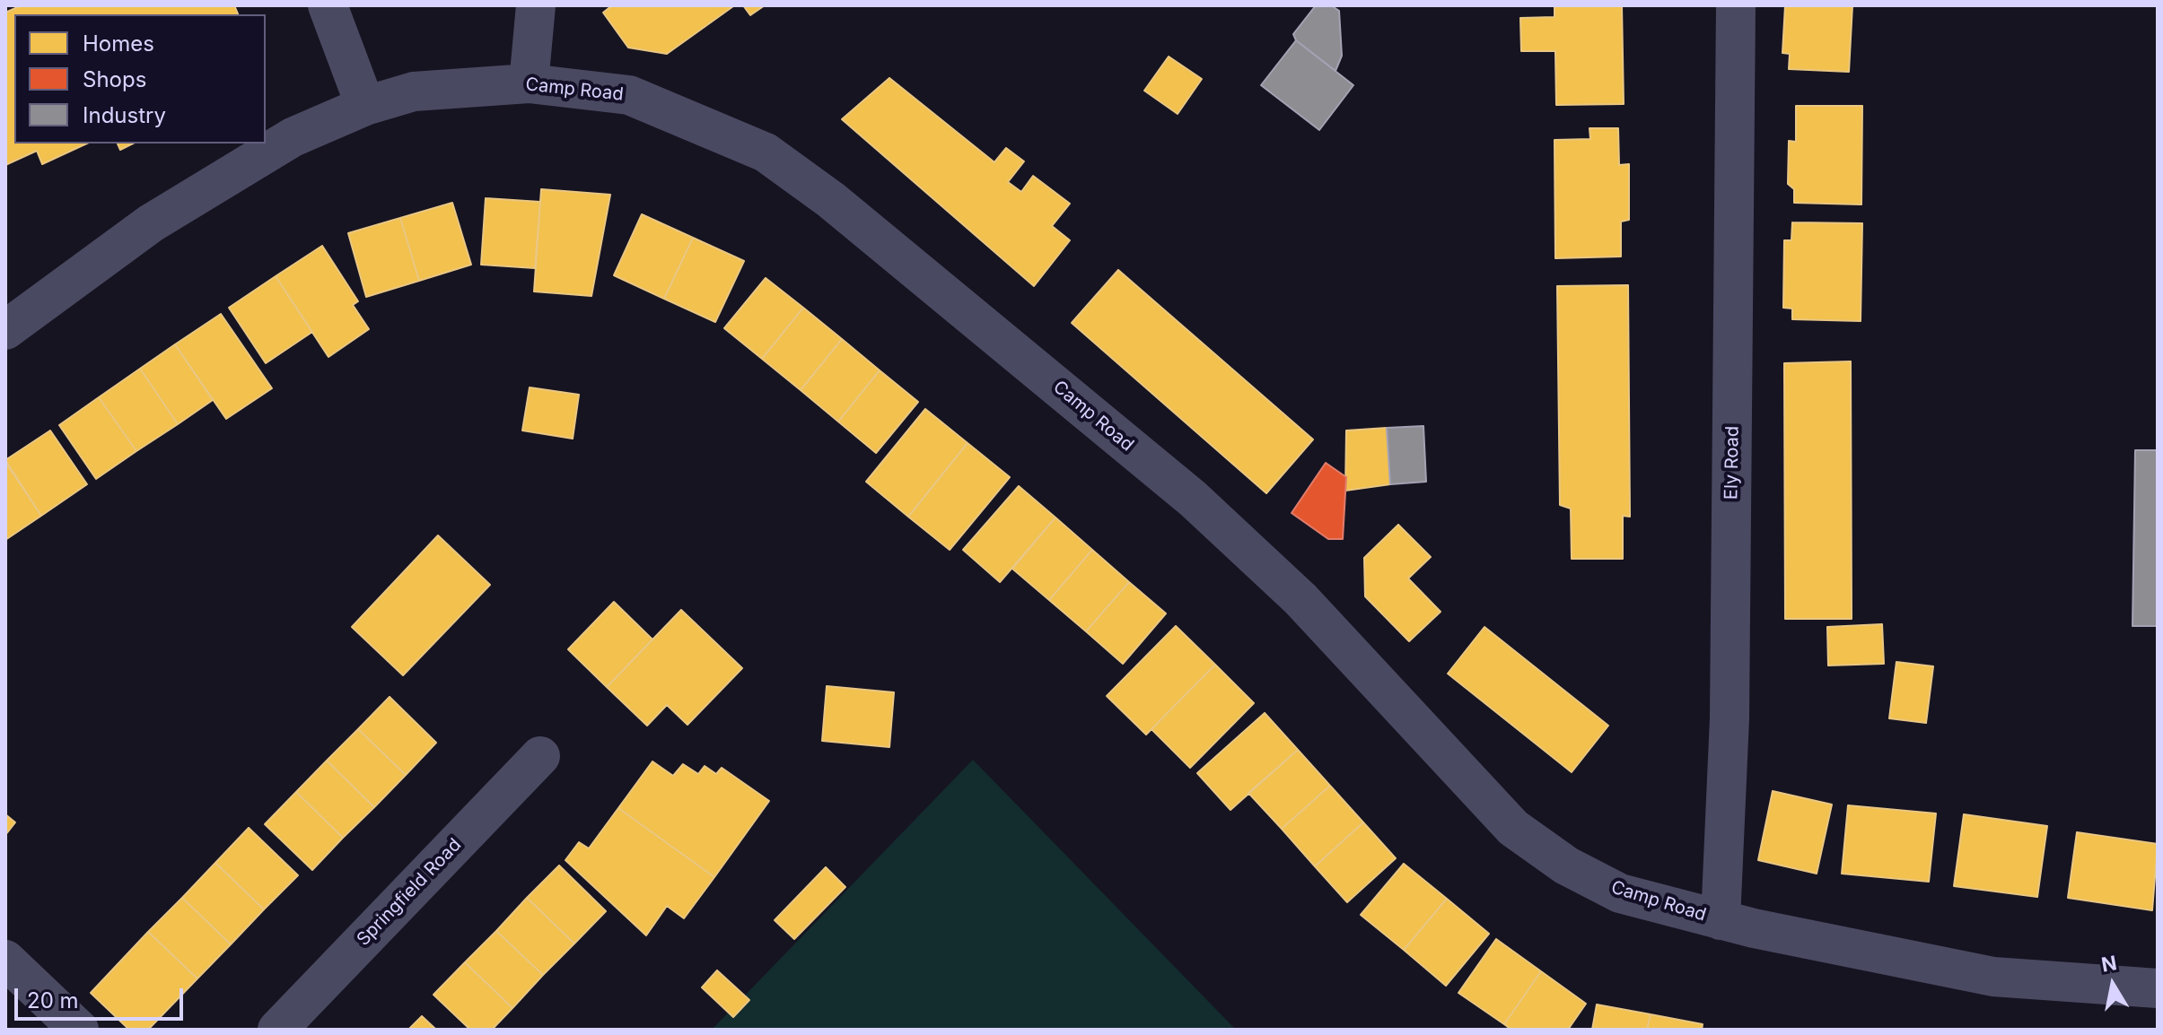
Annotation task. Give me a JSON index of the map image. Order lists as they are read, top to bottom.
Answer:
{
  "streets": {
    "street": ["Camp Road", "Ely Road", "Springfield Road"]
  },
  "crossings": [
    ["Camp Road", "Ely Road"]
  ],
  "legend": ["Homes", "Shops", "Industry"],
  "scale_bar": "20 m",
  "north": "top"
}
